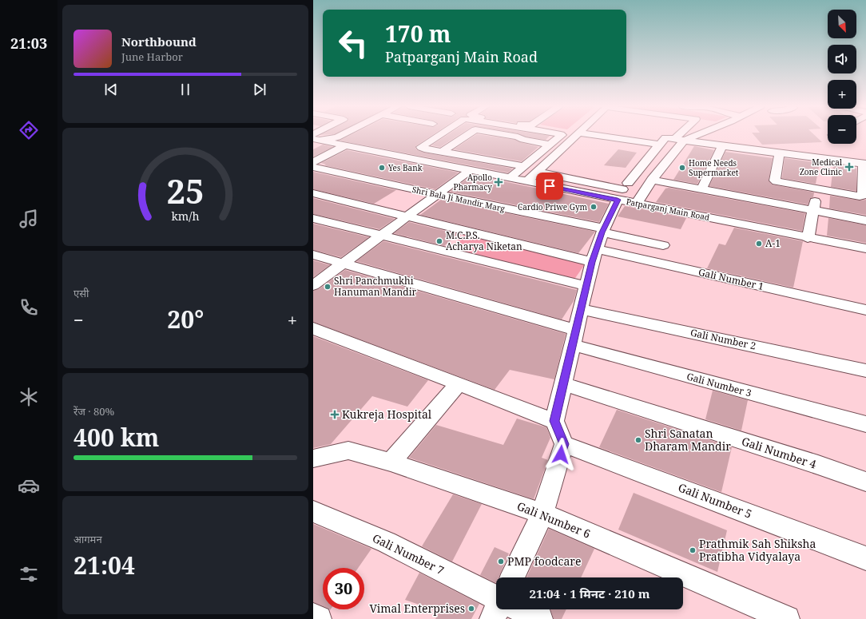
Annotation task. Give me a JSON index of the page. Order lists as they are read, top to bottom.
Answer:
{
  "streets": {
    "street": [
      "Shri Bala Ji Mandir Marg",
      "Patparganj Main Road",
      "Gali Number 1",
      "Gali Number 2",
      "Gali Number 3",
      "Gali Number 4",
      "Gali Number 5",
      "Gali Number 6",
      "Gali Number 7"
    ]
  },
  "places": {
    "health": ["Medical Zone Clinic", "Apollo Pharmacy", "Kukreja Hospital"],
    "other": [
      "Yes Bank",
      "Home Needs Supermarket",
      "Cardio Priwe Gym",
      "M.C.P.S. Acharya Niketan",
      "A-1",
      "Shri Panchmukhi Hanuman Mandir",
      "Shri Sanatan Dharam Mandir",
      "Prathmik Sah Shiksha Pratibha Vidyalaya",
      "PMP foodcare",
      "Vimal Enterprises"
    ]
  },
  "north": "bottom right",
  "page": {
    "tabs": "21:03",
    "map_buttons": ["+", "−"],
    "turn": ["170 m", "Patparganj Main Road"],
    "song": ["Northbound", "June Harbor"],
    "tile": [
      "एसी",
      ["रेंज · 80%", "400 km"],
      ["आगमन", "21:04"]
    ],
    "heat": ["−", "20°", "+"],
    "limit": "30",
    "trip": "21:04 · 1 मिनट · 210 m",
    "gauge": ["25", "km/h"]
  }
}
